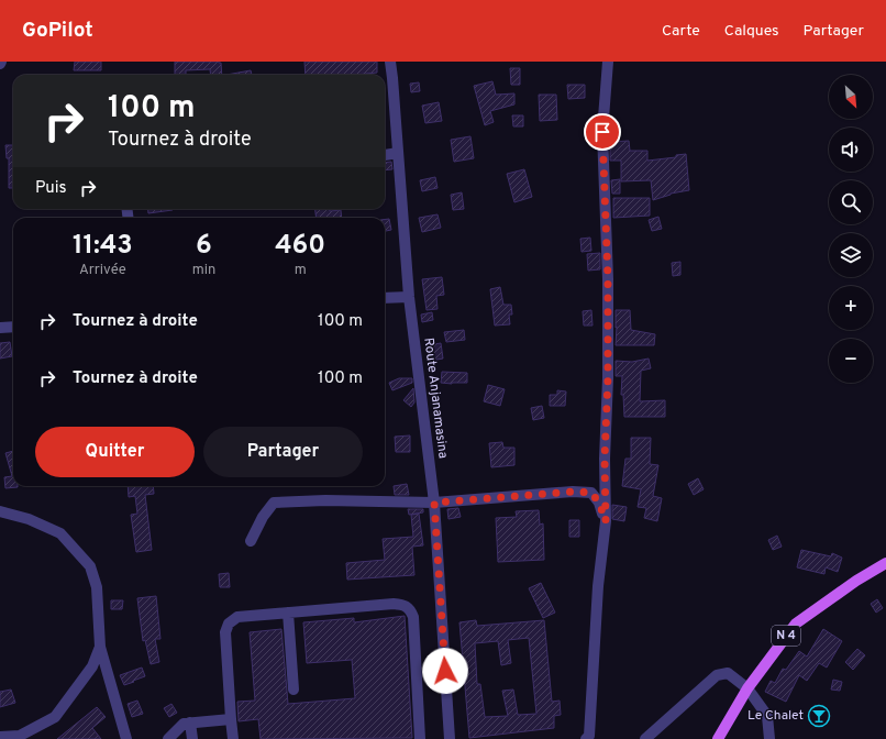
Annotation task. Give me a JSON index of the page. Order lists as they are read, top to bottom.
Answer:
{
  "streets": {
    "main road": ["N 4"],
    "street": ["Route Anjanamasina"]
  },
  "places": {
    "bar": ["Le Chalet"]
  },
  "north": "bottom right",
  "page": {
    "header": "GoPilot",
    "nav": ["Carte", "Calques", "Partager"],
    "map_buttons": ["+", "−"],
    "turn": ["100 m", "Tournez à droite"],
    "then": "Puis",
    "eta": [
      "11:43",
      "Arrivée",
      "6",
      "min",
      "460",
      "m"
    ],
    "list": [
      {
        "name": "Tournez à droite",
        "value": "100 m"
      },
      {
        "name": "Tournez à droite",
        "value": "100 m"
      }
    ],
    "buttons": ["Quitter", "Partager"]
  }
}
